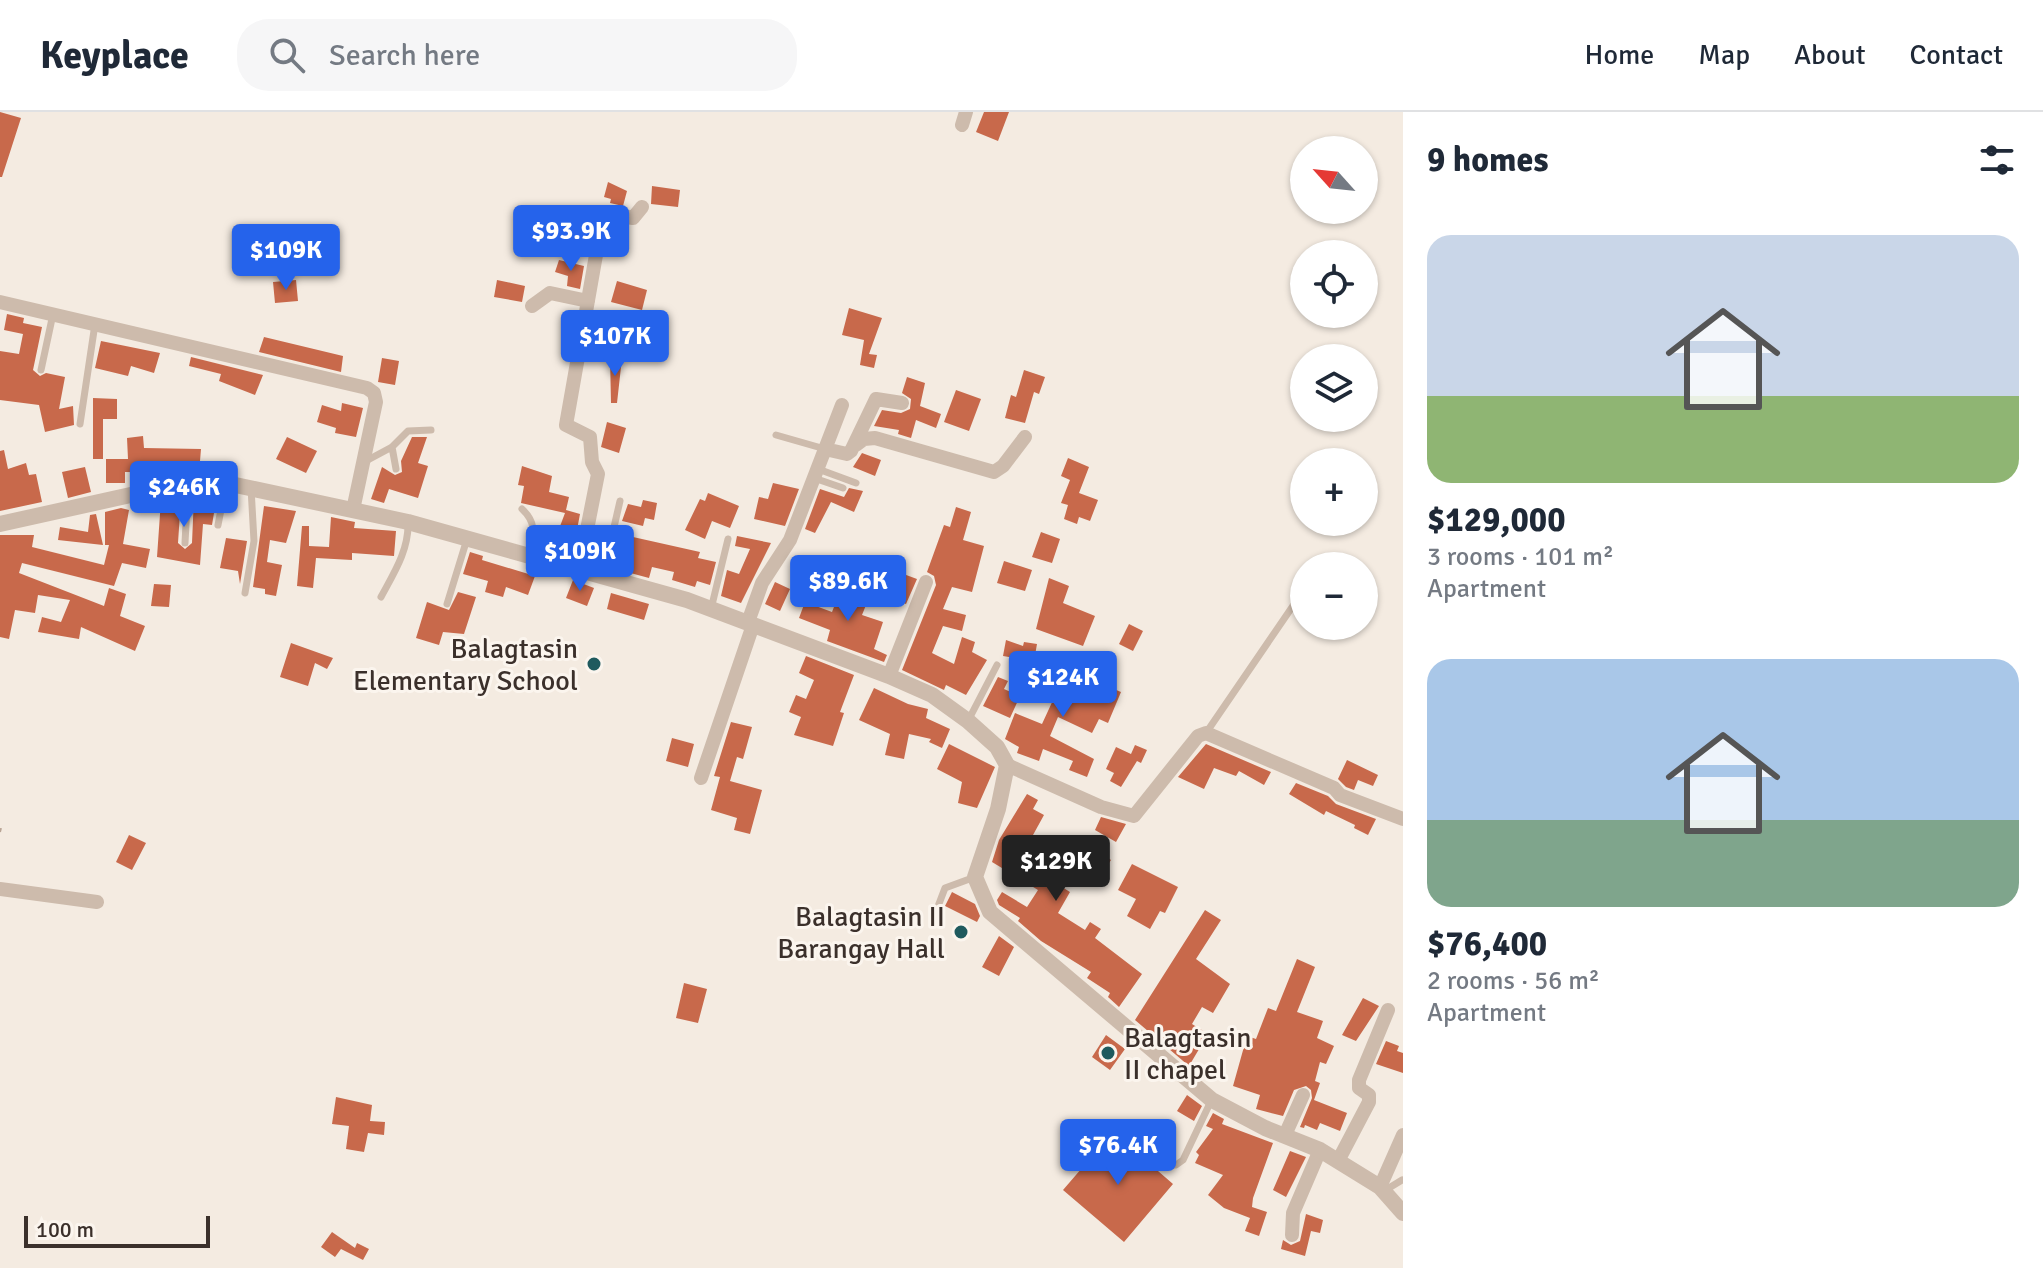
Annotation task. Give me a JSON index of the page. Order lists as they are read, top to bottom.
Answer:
{
  "places": ["Balagtasin Elementary School", "Balagtasin II Barangay Hall", "Balagtasin II chapel"],
  "scale_bar": "100 m",
  "north": "top left",
  "page": {
    "header": "Keyplace",
    "search": "Search here",
    "nav": [
      "Home",
      "Map",
      "About",
      "Contact"
    ],
    "heading": "9 homes",
    "map_buttons": ["+", "−"],
    "price": [
      "$93.9K",
      "$109K",
      "$107K",
      "$246K",
      "$109K",
      "$89.6K",
      "$124K",
      "$129K",
      "$76.4K"
    ],
    "list": [
      {
        "name": "$129,000",
        "note": "3 rooms · 101 m² · Apartment"
      },
      {
        "name": "$76,400",
        "note": "2 rooms · 56 m² · Apartment"
      }
    ],
    "scale": "100 m"
  }
}
